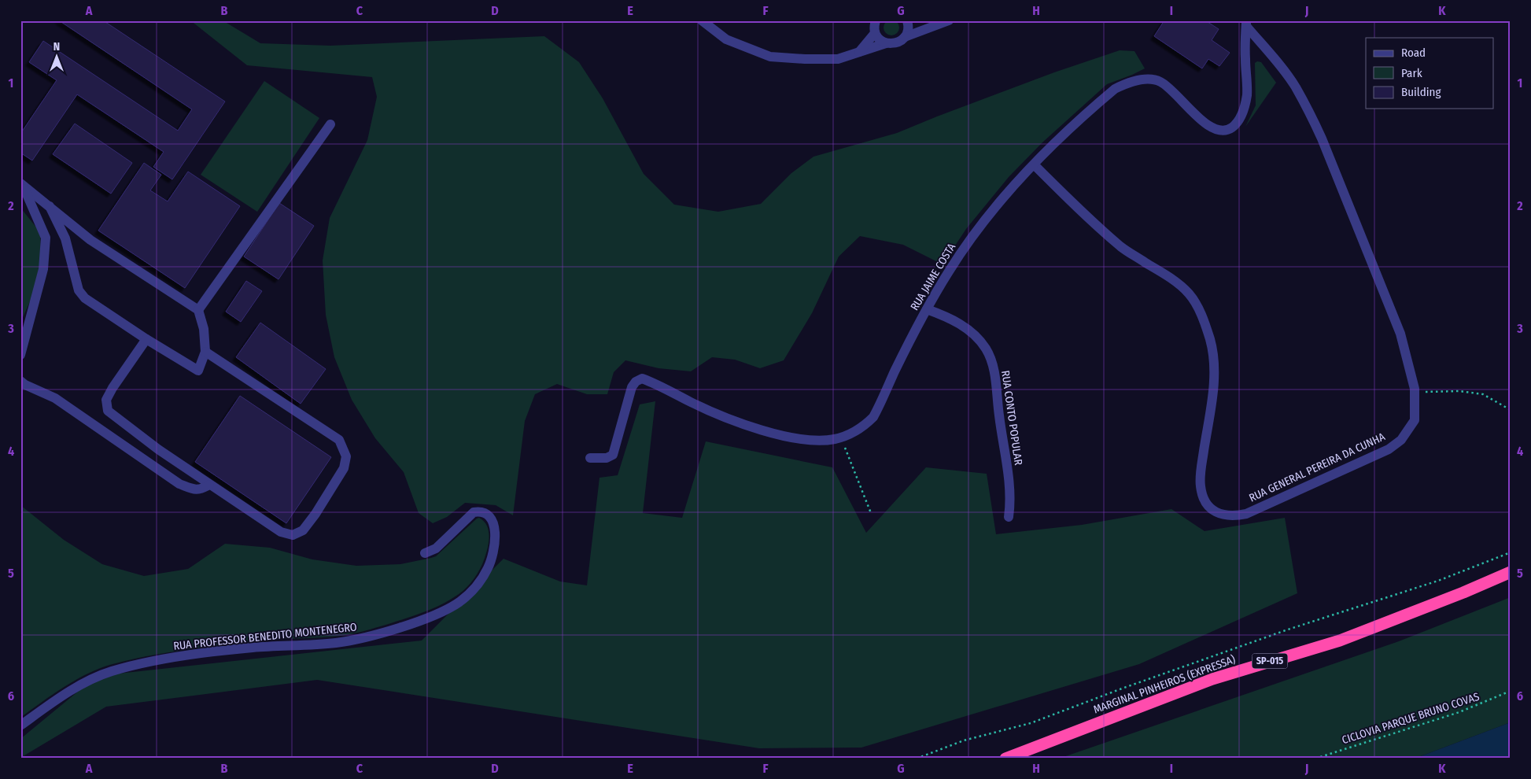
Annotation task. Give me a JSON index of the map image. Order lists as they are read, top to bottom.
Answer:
{
  "streets": {
    "highway": ["SP-015", "MARGINAL PINHEIROS (EXPRESSA)"],
    "street": [
      "RUA JAIME COSTA",
      "RUA CONTO POPULAR",
      "RUA GENERAL PEREIRA DA CUNHA",
      "RUA PROFESSOR BENEDITO MONTENEGRO"
    ],
    "path": ["CICLOVIA PARQUE BRUNO COVAS"]
  },
  "crossings": [
    ["RUA JAIME COSTA", "RUA CONTO POPULAR"],
    ["RUA JAIME COSTA", "RUA GENERAL PEREIRA DA CUNHA"]
  ],
  "legend": ["Road", "Park", "Building"],
  "north": "top",
  "grid": {
    "columns": [
      "A",
      "B",
      "C",
      "D",
      "E",
      "F",
      "G",
      "H",
      "I",
      "J",
      "K"
    ],
    "rows": [
      "1",
      "2",
      "3",
      "4",
      "5",
      "6"
    ]
  }
}
